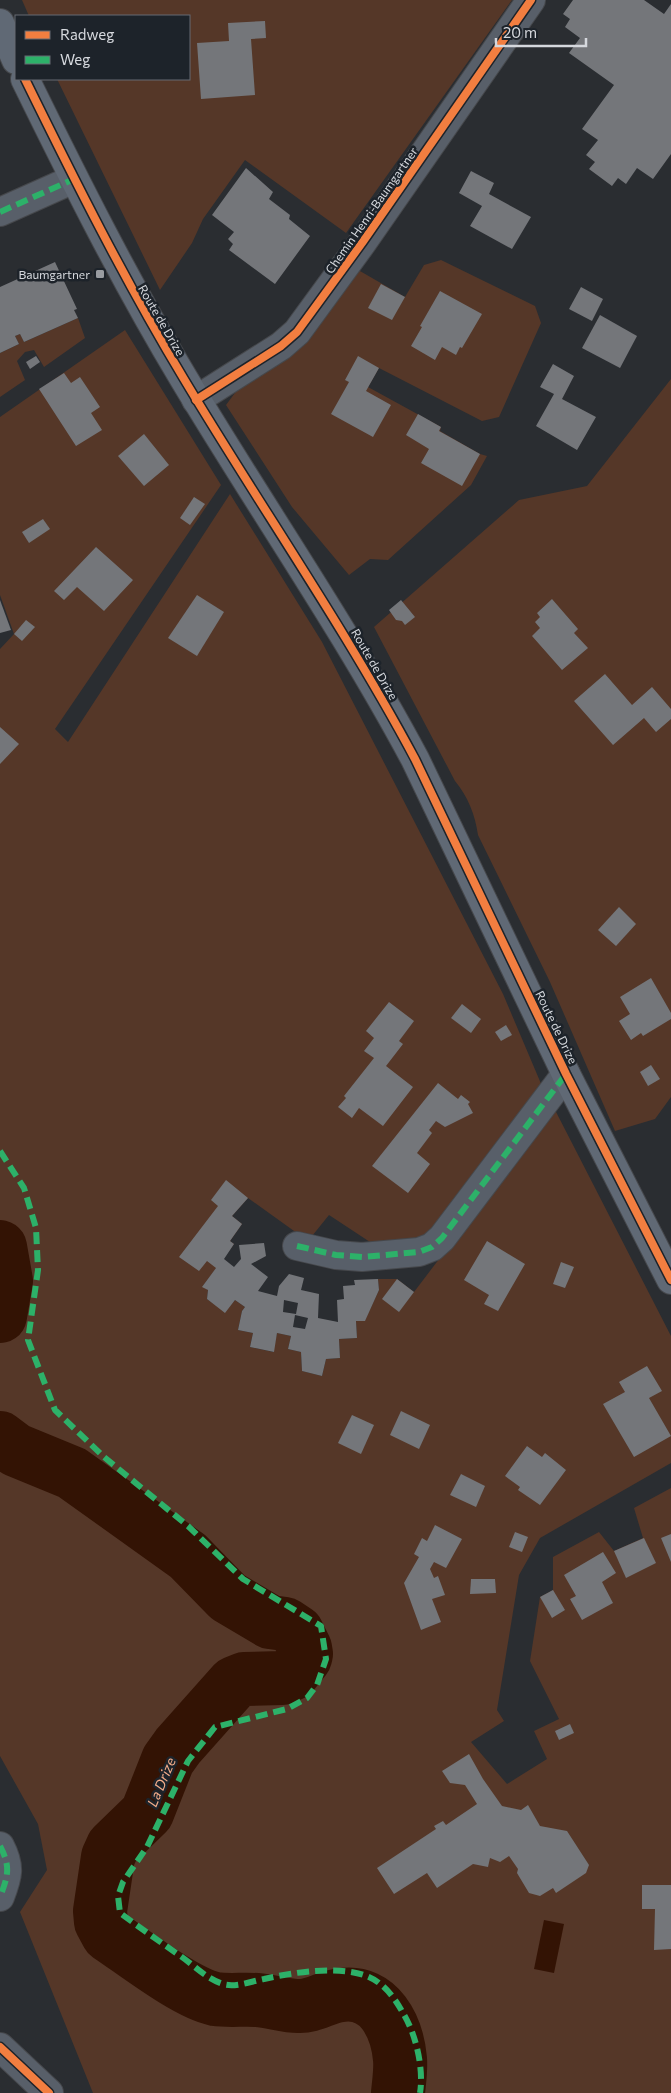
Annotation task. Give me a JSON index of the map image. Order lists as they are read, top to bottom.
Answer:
{
  "streets": {
    "main road": ["Route de Drize"],
    "street": ["Chemin Henri-Baumgartner"]
  },
  "crossings": [
    ["Chemin Henri-Baumgartner", "Route de Drize"]
  ],
  "water": ["La Drize"],
  "places": {
    "transit": ["Baumgartner"]
  },
  "legend": ["Radweg", "Weg"],
  "scale_bar": "20 m"
}
